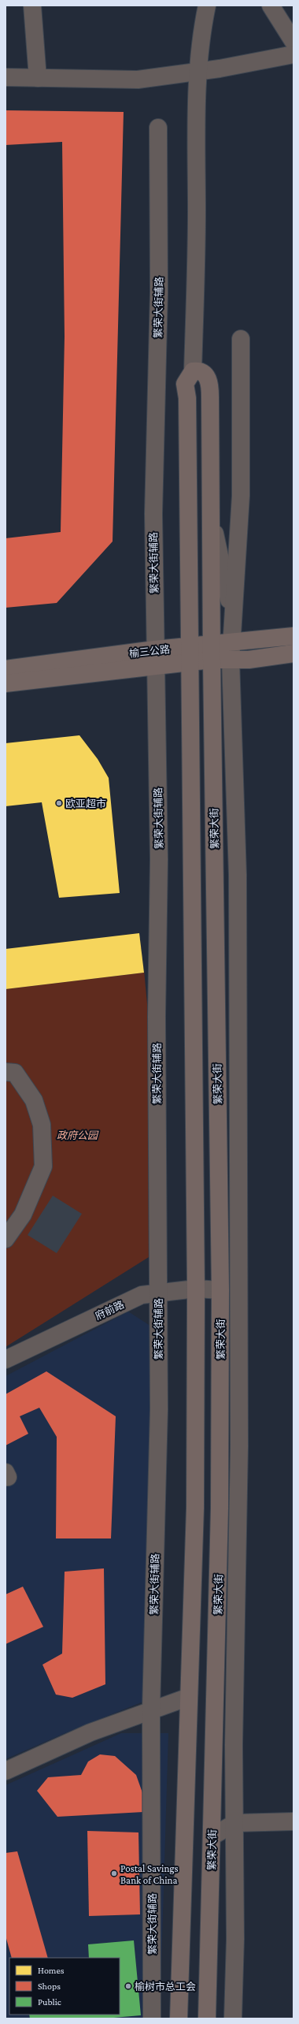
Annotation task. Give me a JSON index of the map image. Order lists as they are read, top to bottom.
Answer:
{
  "streets": {
    "main road": ["榆三公路", "繁荣大街"],
    "street": ["繁荣大街辅路", "府前路"]
  },
  "crossings": [
    ["繁荣大街辅路", "榆三公路"],
    ["繁荣大街辅路", "府前路"],
    ["榆三公路", "繁荣大街"],
    ["繁荣大街", "府前路"]
  ],
  "parks": ["政府公园"],
  "places": ["欧亚超市", "Postal Savings Bank of China", "榆树市总工会"],
  "legend": ["Homes", "Shops", "Public"]
}
